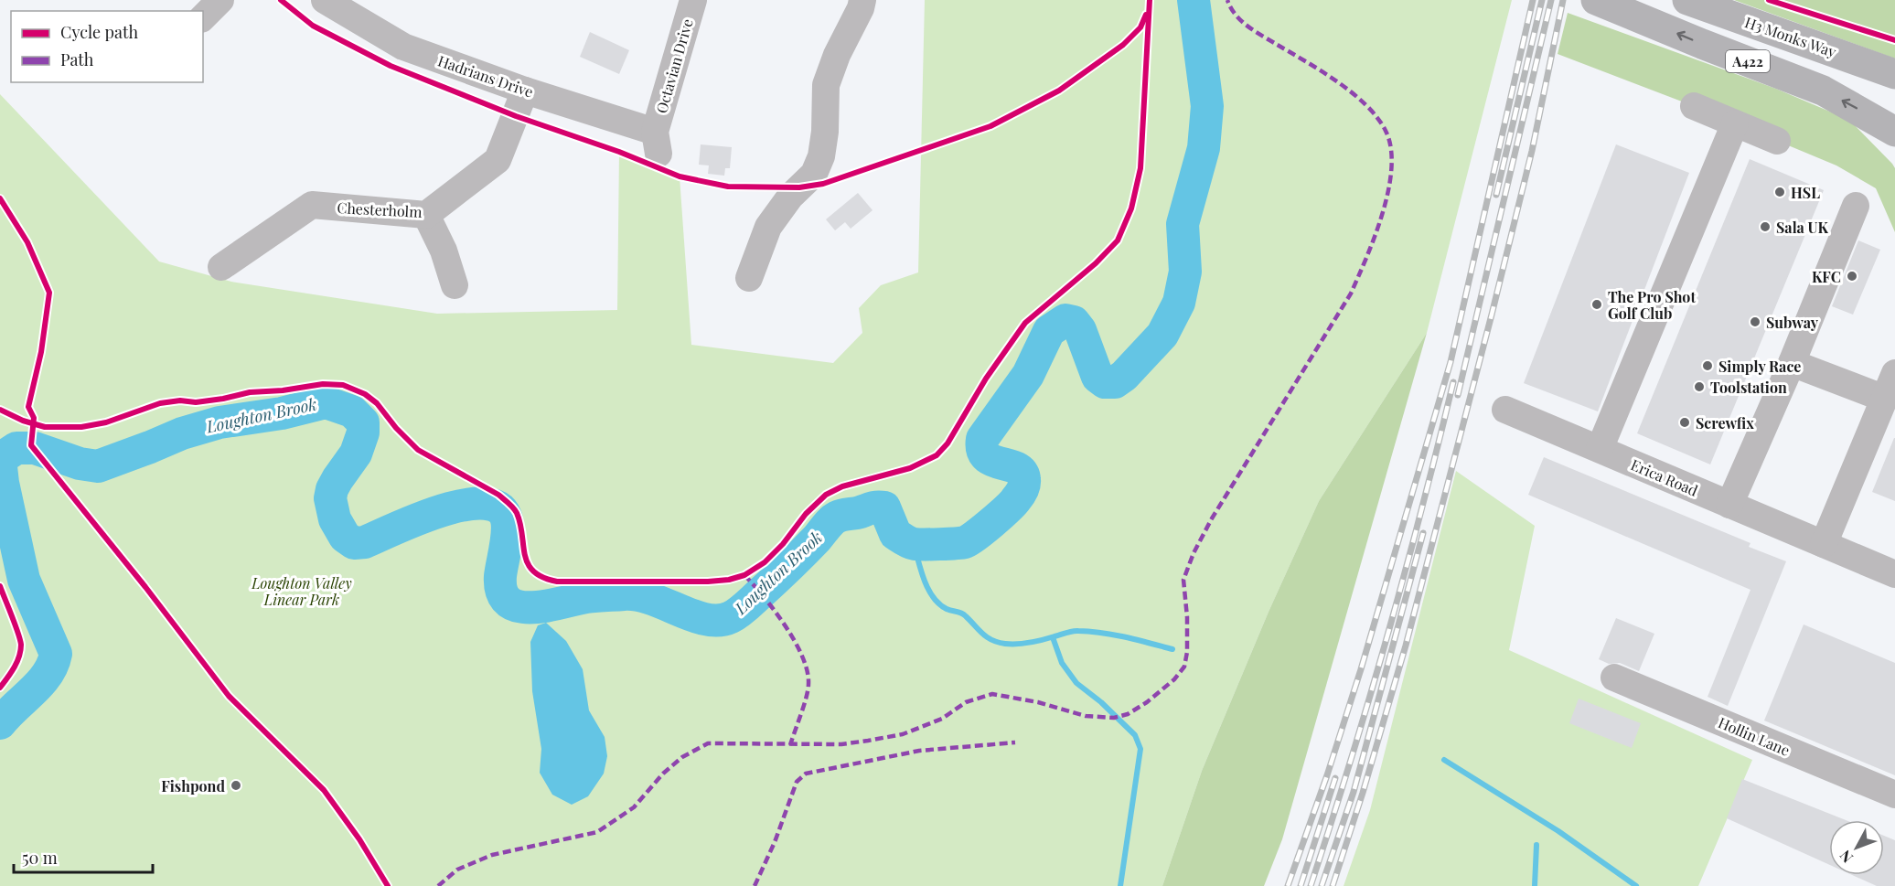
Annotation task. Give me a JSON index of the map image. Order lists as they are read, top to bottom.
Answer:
{
  "streets": {
    "main road": ["H3 Monks Way", "A422"],
    "street": [
      "Octavian Drive",
      "Hadrians Drive",
      "Chesterholm",
      "Erica Road",
      "Hollin Lane"
    ]
  },
  "crossings": [
    ["Octavian Drive", "Hadrians Drive"],
    ["Hadrians Drive", "Chesterholm"]
  ],
  "water": ["Loughton Brook"],
  "parks": ["Loughton Valley Linear Park"],
  "places": [
    "HSL",
    "Sala UK",
    "KFC",
    "The Pro Shot Golf Club",
    "Subway",
    "Simply Race",
    "Toolstation",
    "Screwfix",
    "Fishpond"
  ],
  "legend": ["Cycle path", "Path"],
  "scale_bar": "50 m",
  "north": "bottom left"
}
